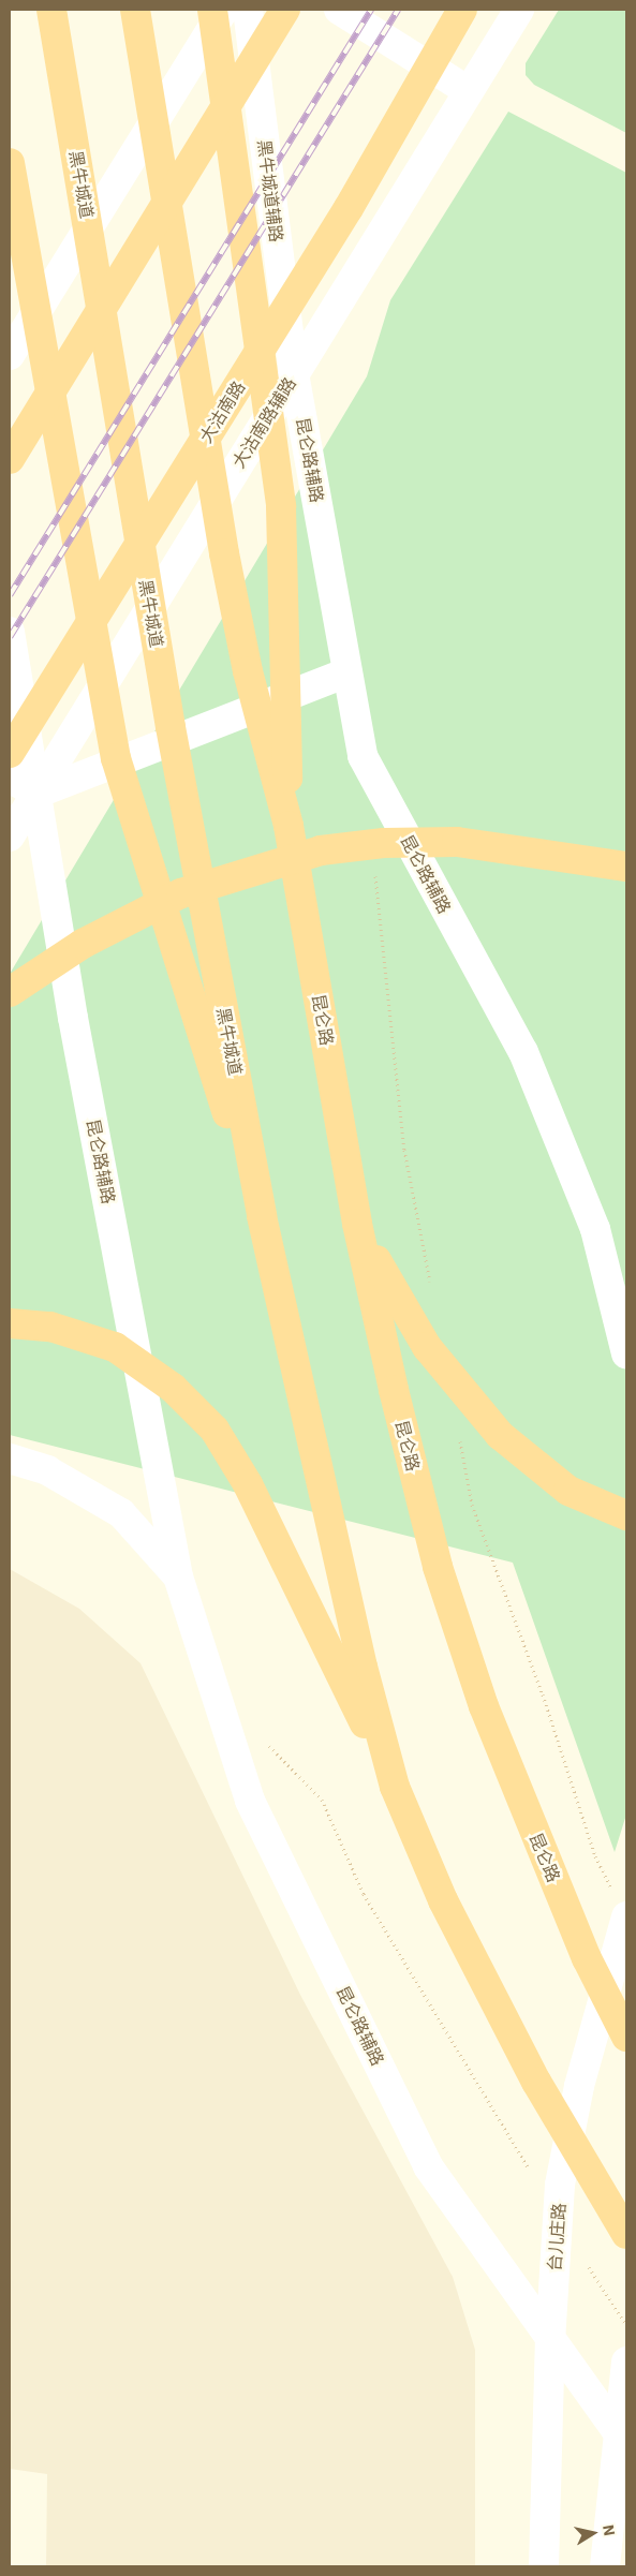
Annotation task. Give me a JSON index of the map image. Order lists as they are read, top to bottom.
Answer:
{
  "streets": {
    "highway": ["黑牛城道", "大沽南路", "昆仑路"],
    "street": [
      "黑牛城道辅路",
      "大沽南路辅路",
      "昆仑路辅路",
      "台儿庄路"
    ]
  },
  "crossings": [
    ["黑牛城道辅路", "大沽南路辅路"],
    ["黑牛城道辅路", "昆仑路辅路"],
    ["大沽南路", "昆仑路辅路"],
    ["大沽南路辅路", "昆仑路辅路"],
    ["昆仑路辅路", "台儿庄路"]
  ],
  "north": "right"
}
